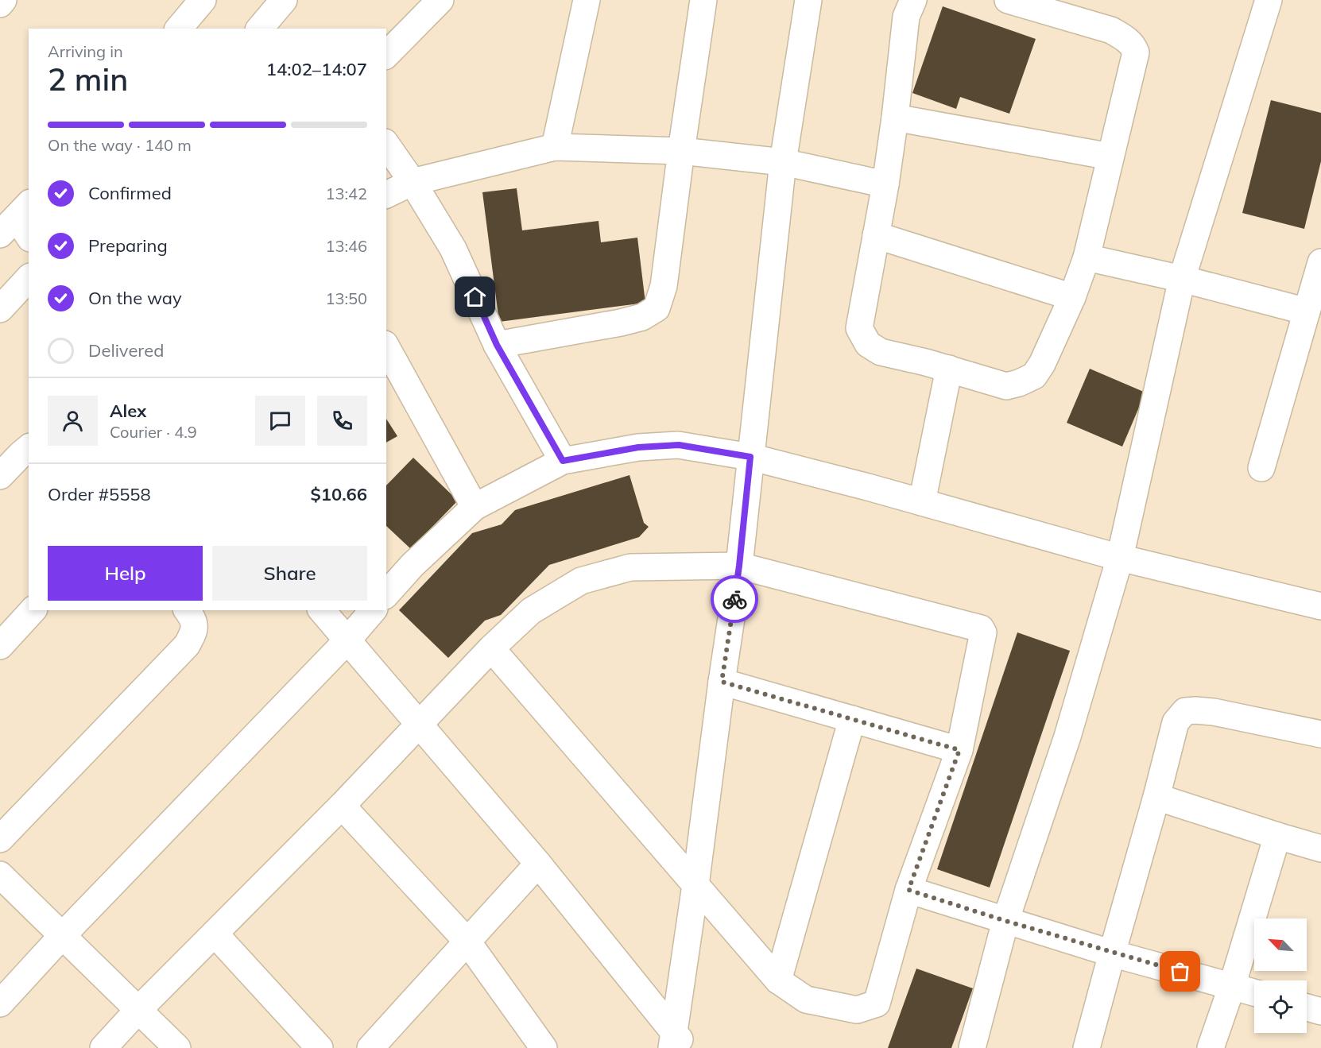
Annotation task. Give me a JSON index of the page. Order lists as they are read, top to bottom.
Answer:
{
  "north": "top left",
  "page": {
    "heading": ["2 min", "Arriving in", "14:02–14:07"],
    "panel": [
      "Alex",
      "Courier · 4.9",
      "Order #5558",
      "$10.66"
    ],
    "bar": "On the way · 140 m",
    "list": [
      ["Confirmed", "13:42"],
      ["Preparing", "13:46"],
      ["On the way", "13:50"],
      "Delivered"
    ],
    "buttons": ["Help", "Share"]
  }
}
